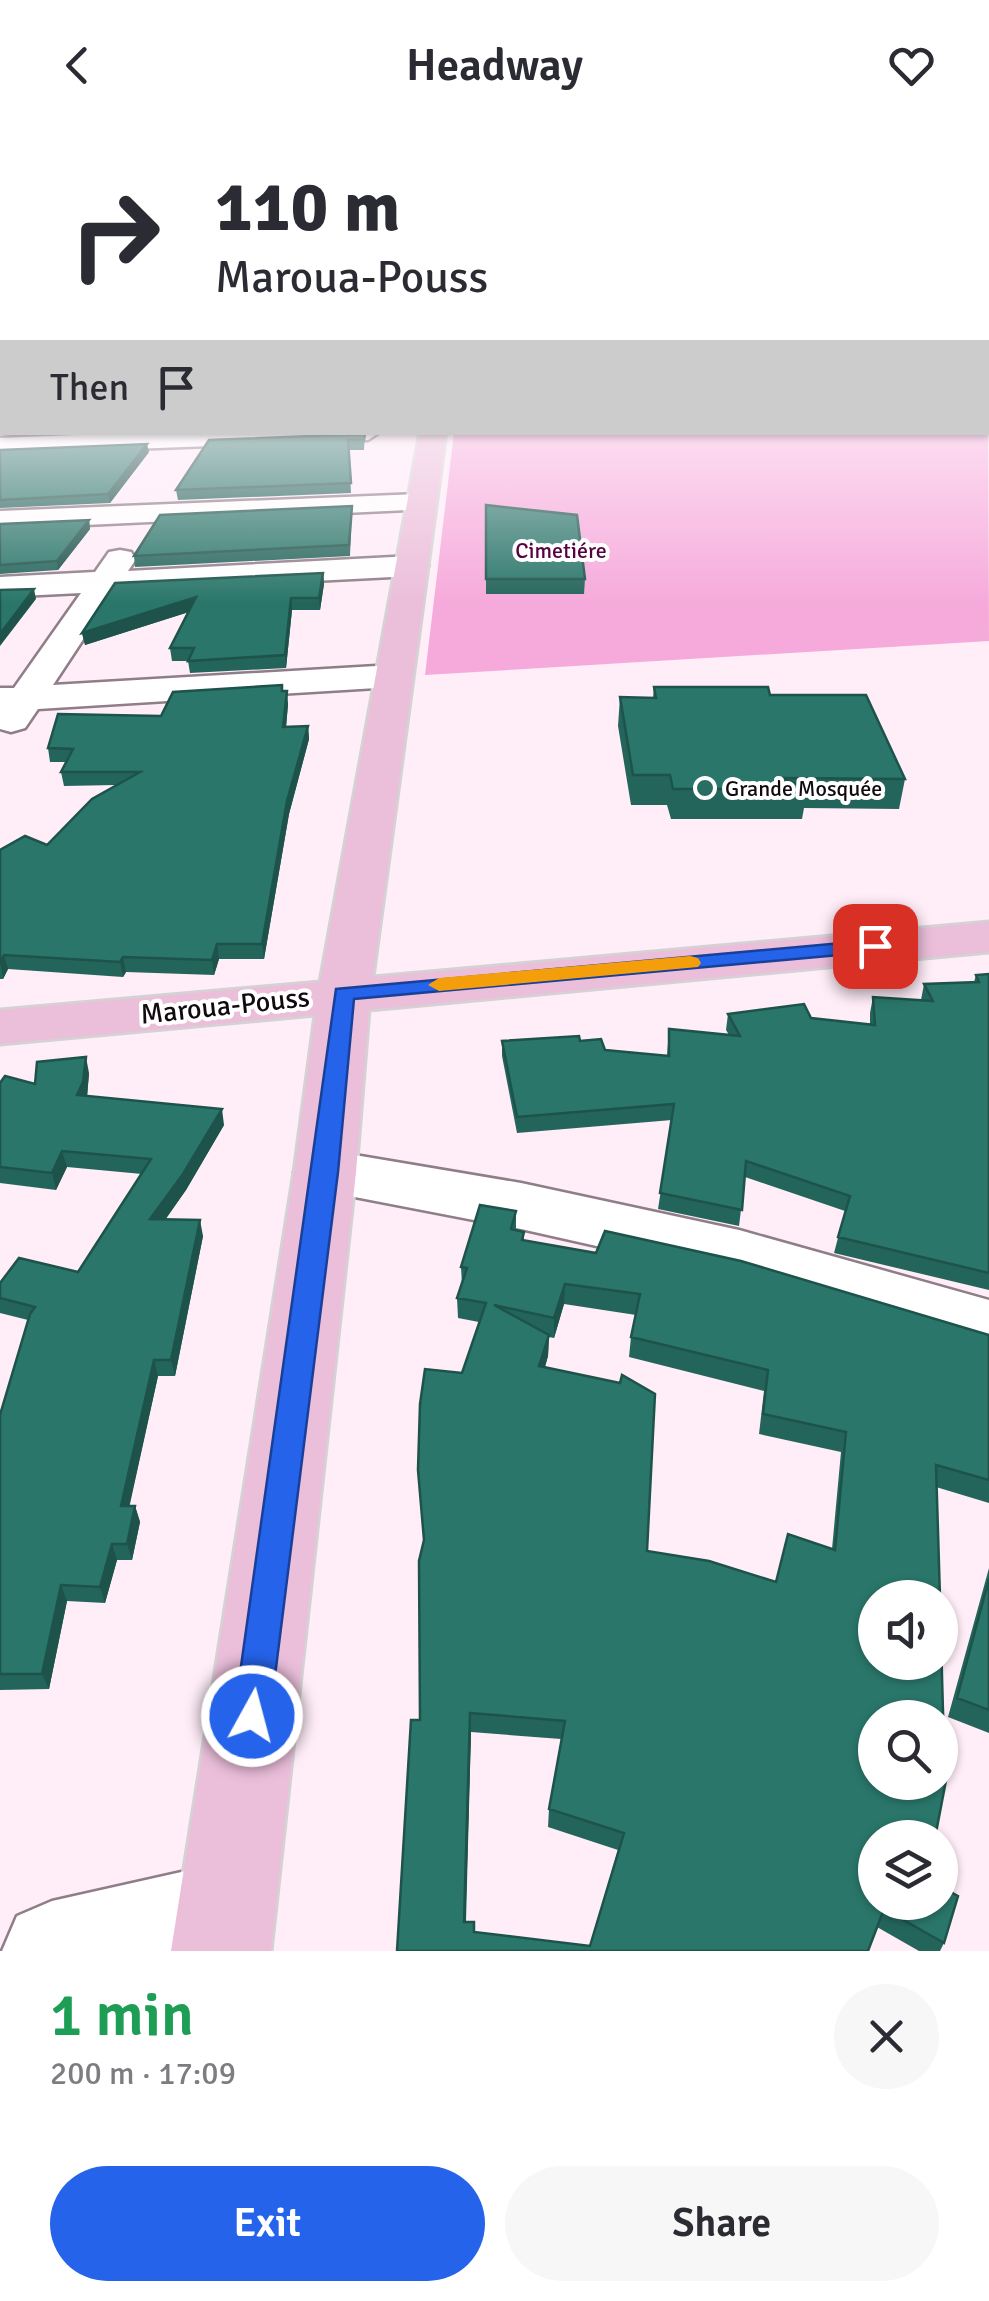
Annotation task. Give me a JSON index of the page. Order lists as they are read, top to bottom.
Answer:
{
  "streets": {
    "main road": ["Maroua-Pouss"]
  },
  "parks": ["Cimetiére"],
  "places": ["Grande Mosquée"],
  "page": {
    "header": "Headway",
    "turn": ["110 m", "Maroua-Pouss"],
    "then": "Then",
    "heading": ["1 min", "200 m · 17:09"],
    "buttons": ["Exit", "Share"]
  }
}
